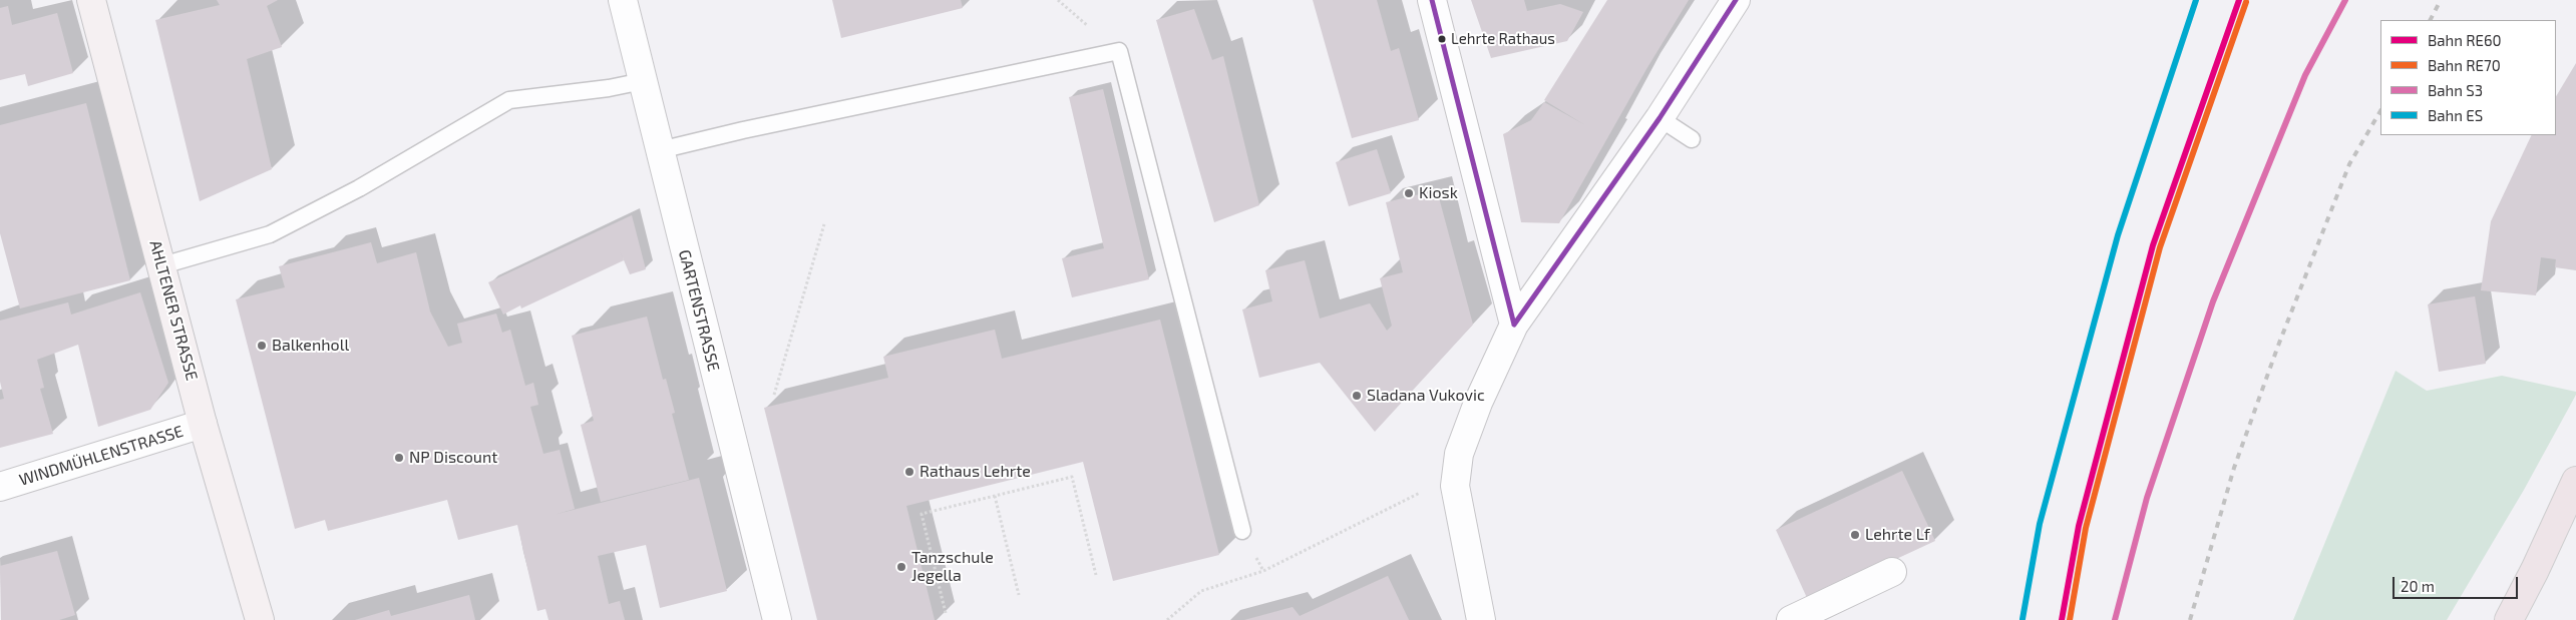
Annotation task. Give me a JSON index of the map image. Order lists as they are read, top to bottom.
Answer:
{
  "streets": {
    "main road": ["AHLTENER STRASSE"],
    "street": ["GARTENSTRASSE", "WINDMÜHLENSTRASSE"]
  },
  "crossings": [
    ["AHLTENER STRASSE", "WINDMÜHLENSTRASSE"]
  ],
  "places": [
    "Lehrte Rathaus",
    "Kiosk",
    "Balkenholl",
    "Sladana Vukovic",
    "NP Discount",
    "Rathaus Lehrte",
    "Lehrte Lf",
    "Tanzschule Jegella"
  ],
  "lines": [
    "rail line RE60",
    "rail line S3",
    "rail line ES",
    "rail line RE70"
  ],
  "legend": [
    "Bahn RE60",
    "Bahn RE70",
    "Bahn S3",
    "Bahn ES"
  ],
  "scale_bar": "20 m"
}
